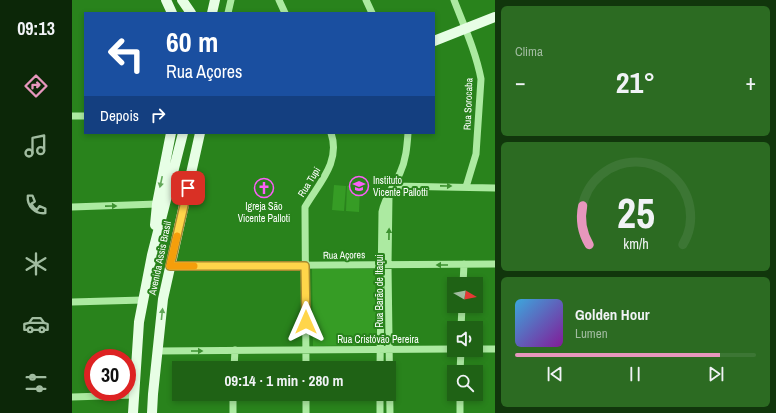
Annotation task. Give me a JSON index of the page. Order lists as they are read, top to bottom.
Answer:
{
  "streets": {
    "main road": ["Avenida Assis Brasil"],
    "street": [
      "Rua Sorocaba",
      "Rua Tupi",
      "Rua Açores",
      "Rua Barão de Itaqui",
      "Rua Cristóvão Pereira"
    ]
  },
  "crossings": [
    ["Rua Tupi", "Rua Açores"],
    ["Rua Tupi", "Rua Cristóvão Pereira"],
    ["Rua Açores", "Avenida Assis Brasil"],
    ["Rua Açores", "Rua Barão de Itaqui"],
    ["Avenida Assis Brasil", "Rua Cristóvão Pereira"],
    ["Rua Barão de Itaqui", "Rua Cristóvão Pereira"]
  ],
  "places": {
    "school or university": ["Instituto Vicente Pallotti"],
    "church": ["Igreja São Vicente Palloti"]
  },
  "north": "right",
  "page": {
    "tabs": "09:13",
    "tile": "Clima",
    "turn": ["60 m", "Rua Açores"],
    "heat": ["−", "21°", "+"],
    "then": "Depois",
    "song": ["Golden Hour", "Lumen"],
    "limit": "30",
    "trip": "09:14 · 1 min · 280 m",
    "gauge": ["25", "km/h"]
  }
}
